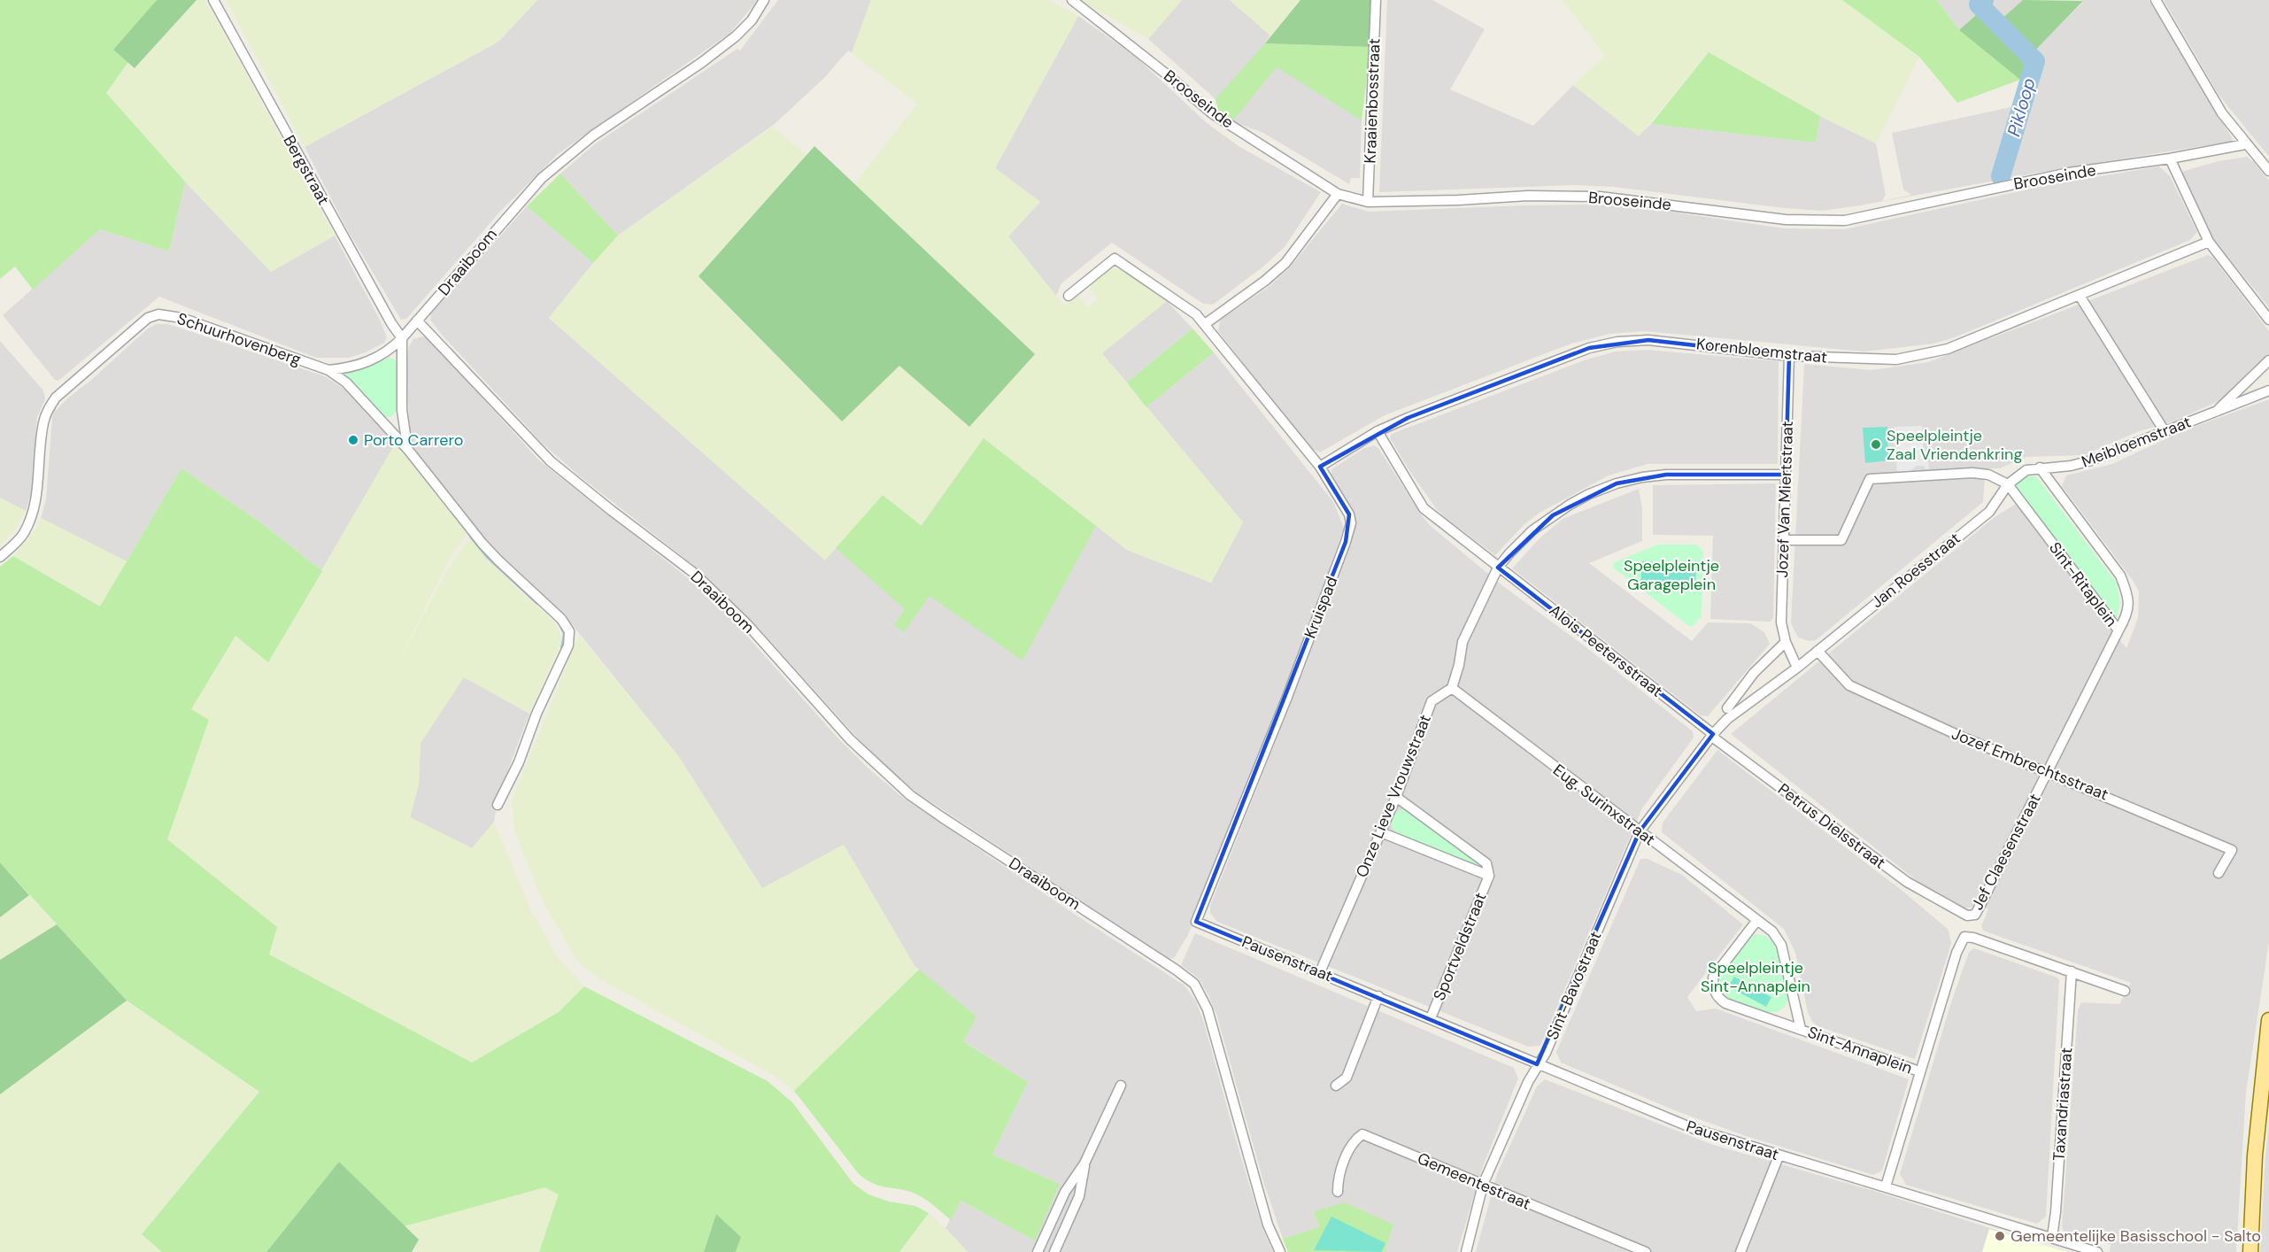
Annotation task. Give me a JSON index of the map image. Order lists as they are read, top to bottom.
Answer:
{
  "streets": {
    "street": [
      "Brooseinde",
      "Kraaienbosstraat",
      "Bergstraat",
      "Draaiboom",
      "Schuurhovenberg",
      "Korenbloemstraat",
      "Meibloemstraat",
      "Jozef Van Miertstraat",
      "Jan Roesstraat",
      "Sint-Ritaplein",
      "Kruispad",
      "Alois Peetersstraat",
      "Jozef Embrechtsstraat",
      "Onze Lieve Vrouwstraat",
      "Eug. Surinxstraat",
      "Petrus Dielsstraat",
      "Jef Claesenstraat",
      "Sportveldstraat",
      "Pausenstraat",
      "Sint-Bavostraat",
      "Sint-Annaplein",
      "Taxandriastraat",
      "Gemeentestraat"
    ]
  },
  "crossings": [
    ["Brooseinde", "Kraaienbosstraat"],
    ["Bergstraat", "Schuurhovenberg"],
    ["Draaiboom", "Schuurhovenberg"],
    ["Korenbloemstraat", "Jozef Van Miertstraat"],
    ["Korenbloemstraat", "Kruispad"],
    ["Korenbloemstraat", "Alois Peetersstraat"],
    ["Meibloemstraat", "Jan Roesstraat"],
    ["Meibloemstraat", "Sint-Ritaplein"],
    ["Jozef Van Miertstraat", "Jan Roesstraat"],
    ["Jozef Van Miertstraat", "Sint-Bavostraat"],
    ["Jan Roesstraat", "Sint-Ritaplein"],
    ["Jan Roesstraat", "Jozef Embrechtsstraat"],
    ["Jan Roesstraat", "Sint-Bavostraat"],
    ["Sint-Ritaplein", "Jef Claesenstraat"],
    ["Kruispad", "Pausenstraat"],
    ["Alois Peetersstraat", "Petrus Dielsstraat"],
    ["Alois Peetersstraat", "Sint-Bavostraat"],
    ["Jozef Embrechtsstraat", "Jef Claesenstraat"],
    ["Onze Lieve Vrouwstraat", "Eug. Surinxstraat"],
    ["Onze Lieve Vrouwstraat", "Sportveldstraat"],
    ["Onze Lieve Vrouwstraat", "Pausenstraat"],
    ["Eug. Surinxstraat", "Sint-Bavostraat"],
    ["Eug. Surinxstraat", "Sint-Annaplein"],
    ["Petrus Dielsstraat", "Jef Claesenstraat"],
    ["Petrus Dielsstraat", "Sint-Bavostraat"],
    ["Sportveldstraat", "Pausenstraat"],
    ["Pausenstraat", "Sint-Bavostraat"],
    ["Pausenstraat", "Taxandriastraat"],
    ["Sint-Bavostraat", "Gemeentestraat"]
  ],
  "water": ["Pikloop"],
  "parks": ["Speelpleintje Garageplein", "Speelpleintje Sint-Annaplein"],
  "places": ["Porto Carrero", "Speelpleintje Zaal Vriendenkring", "Gemeentelijke Basisschool - Salto"]
}
